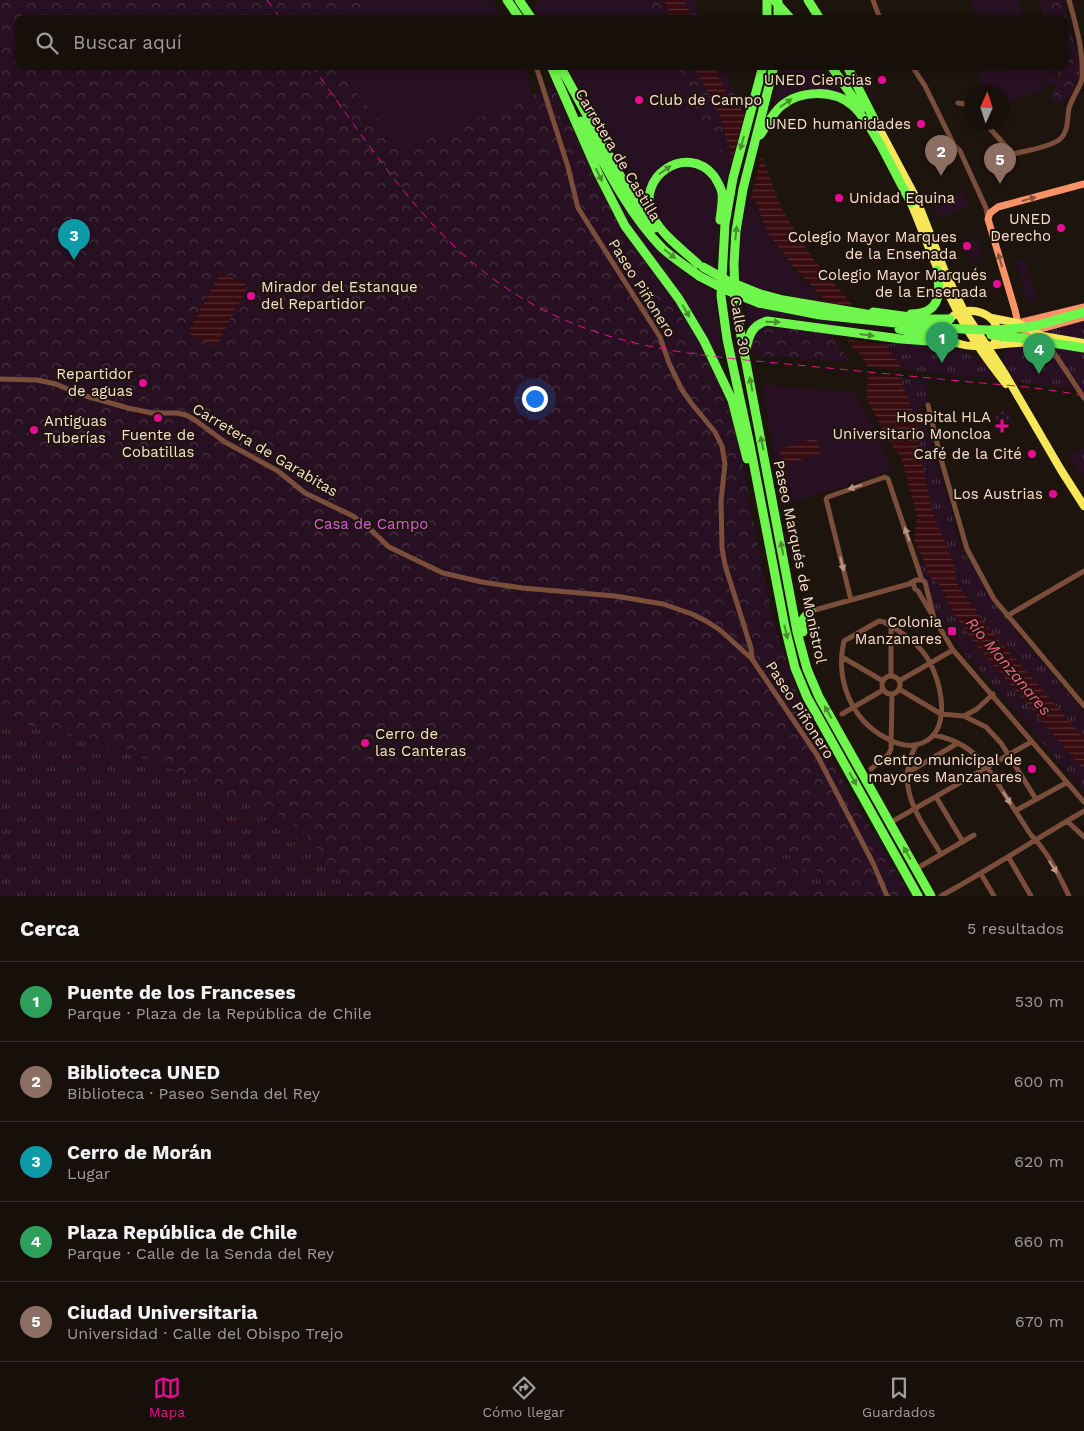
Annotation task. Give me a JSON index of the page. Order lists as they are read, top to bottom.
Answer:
{
  "streets": {
    "highway": ["Carretera de Castilla", "Calle 30", "Paseo Marqués de Monistrol"],
    "street": ["Paseo Piñonero", "Carretera de Garabitas"]
  },
  "crossings": [
    ["Paseo Piñonero", "Carretera de Garabitas"],
    ["Calle 30", "Paseo Marqués de Monistrol"]
  ],
  "water": ["Río Manzanares"],
  "parks": ["Casa de Campo"],
  "places": {
    "other": [
      "UNED Ciencias",
      "Club de Campo",
      "UNED humanidades",
      "Unidad Equina",
      "UNED Derecho",
      "Colegio Mayor Marques de la Ensenada",
      "Colegio Mayor Marqués de la Ensenada",
      "Mirador del Estanque del Repartidor",
      "Repartidor de aguas",
      "Fuente de Cobatillas",
      "Antiguas Tuberías",
      "Café de la Cité",
      "Los Austrias",
      "Cerro de las Canteras",
      "Centro municipal de mayores Manzanares"
    ],
    "health": ["Hospital HLA Universitario Moncloa"],
    "transit": ["Colonia Manzanares"]
  },
  "north": "top",
  "page": {
    "search": "Buscar aquí",
    "pins": [
      "2",
      "5",
      "3",
      "1",
      "4"
    ],
    "heading": ["Cerca", "5 resultados"],
    "list": [
      {
        "mark": "1",
        "name": "Puente de los Franceses",
        "note": "Parque · Plaza de la República de Chile",
        "value": "530 m"
      },
      {
        "mark": "2",
        "name": "Biblioteca UNED",
        "note": "Biblioteca · Paseo Senda del Rey",
        "value": "600 m"
      },
      {
        "mark": "3",
        "name": "Cerro de Morán",
        "note": "Lugar",
        "value": "620 m"
      },
      {
        "mark": "4",
        "name": "Plaza República de Chile",
        "note": "Parque · Calle de la Senda del Rey",
        "value": "660 m"
      },
      {
        "mark": "5",
        "name": "Ciudad Universitaria",
        "note": "Universidad · Calle del Obispo Trejo",
        "value": "670 m"
      }
    ],
    "nav": ["Mapa", "Cómo llegar", "Guardados"]
  }
}
